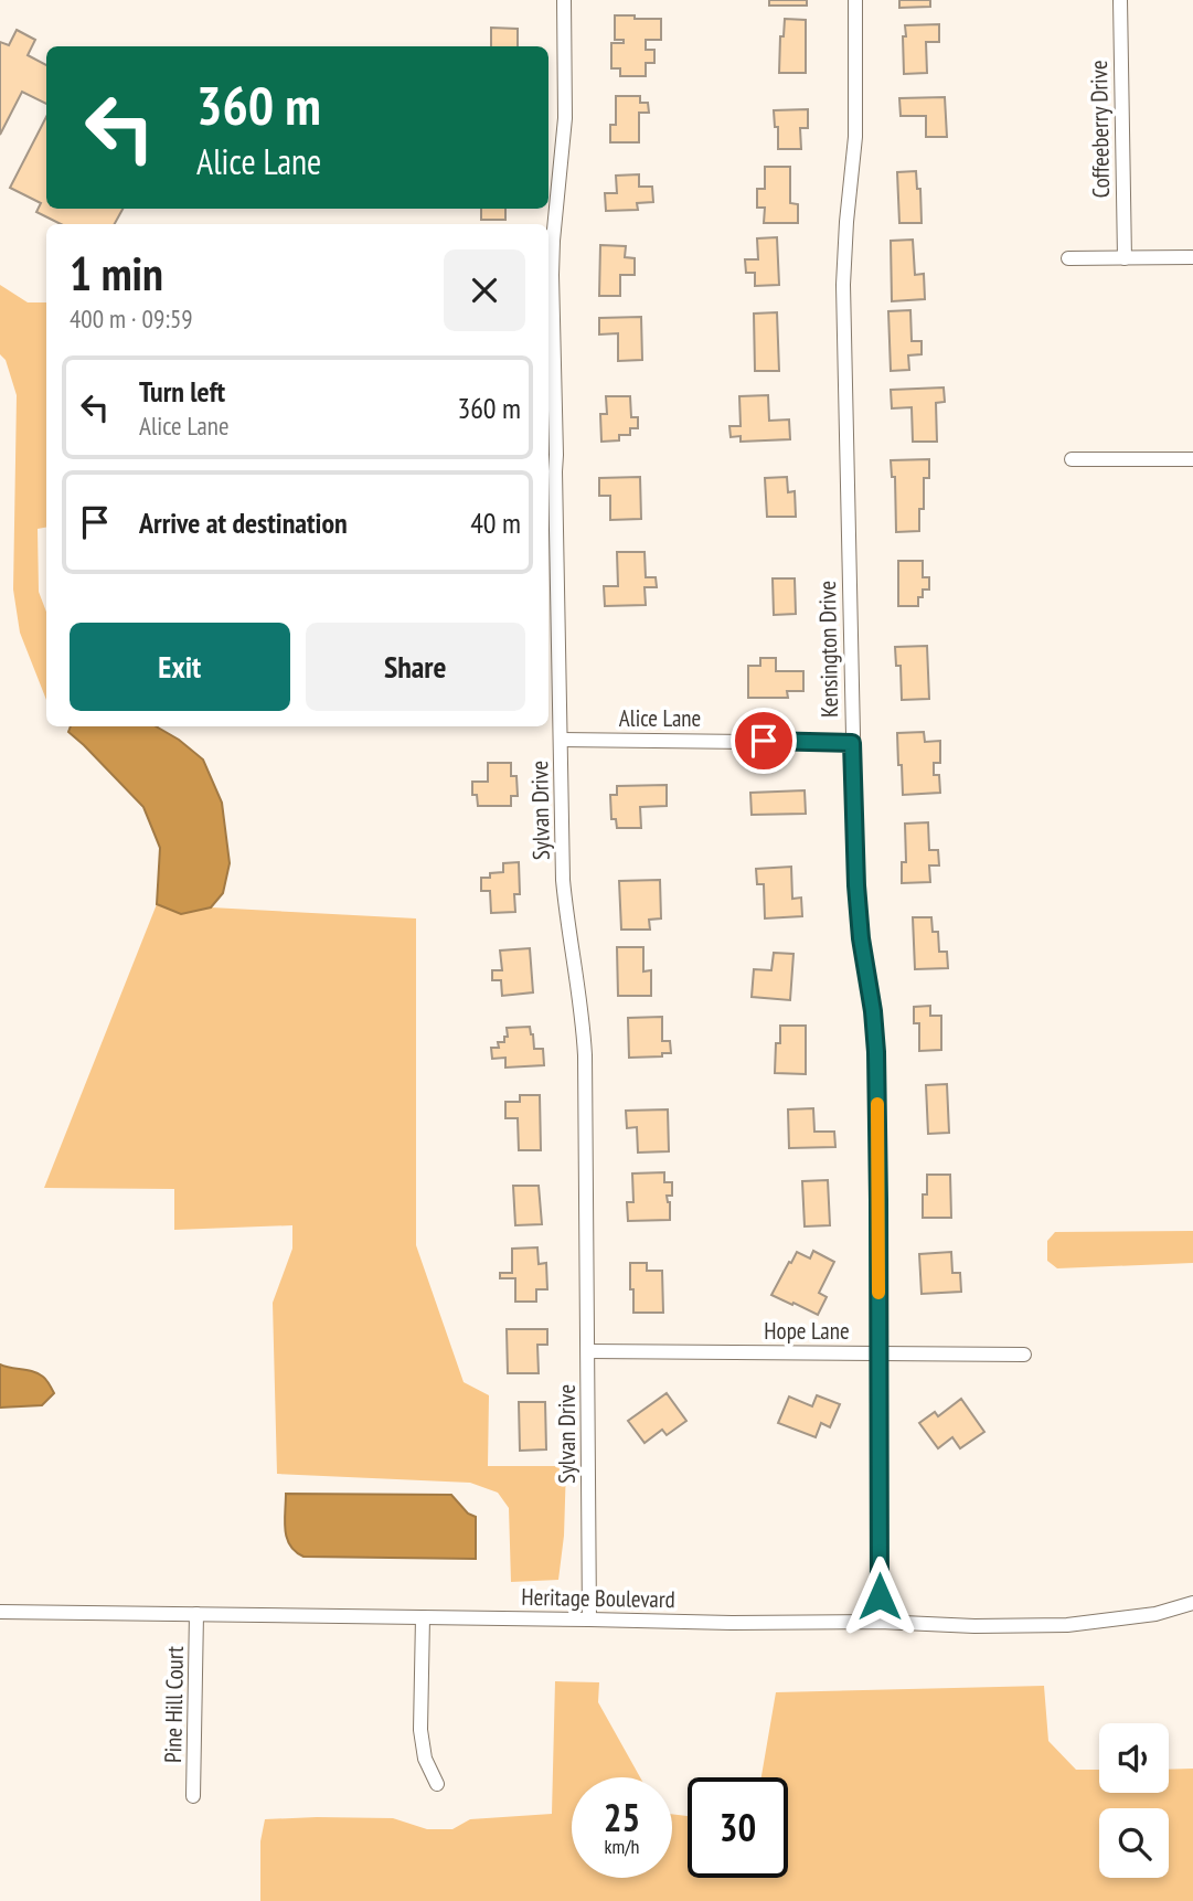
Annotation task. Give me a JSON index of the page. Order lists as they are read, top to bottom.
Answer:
{
  "streets": {
    "street": [
      "Coffeeberry Drive",
      "Kensington Drive",
      "Alice Lane",
      "Sylvan Drive",
      "Hope Lane",
      "Heritage Boulevard",
      "Pine Hill Court"
    ]
  },
  "crossings": [
    ["Kensington Drive", "Alice Lane"],
    ["Kensington Drive", "Hope Lane"],
    ["Kensington Drive", "Heritage Boulevard"],
    ["Alice Lane", "Sylvan Drive"],
    ["Sylvan Drive", "Hope Lane"],
    ["Sylvan Drive", "Heritage Boulevard"],
    ["Heritage Boulevard", "Pine Hill Court"]
  ],
  "page": {
    "turn": ["360 m", "Alice Lane"],
    "heading": ["1 min", "400 m · 09:59"],
    "list": [
      {
        "name": "Turn left",
        "note": "Alice Lane",
        "value": "360 m"
      },
      {
        "name": "Arrive at destination",
        "value": "40 m"
      }
    ],
    "buttons": ["Exit", "Share"],
    "speed": "25 km/h",
    "limit": "30"
  }
}
